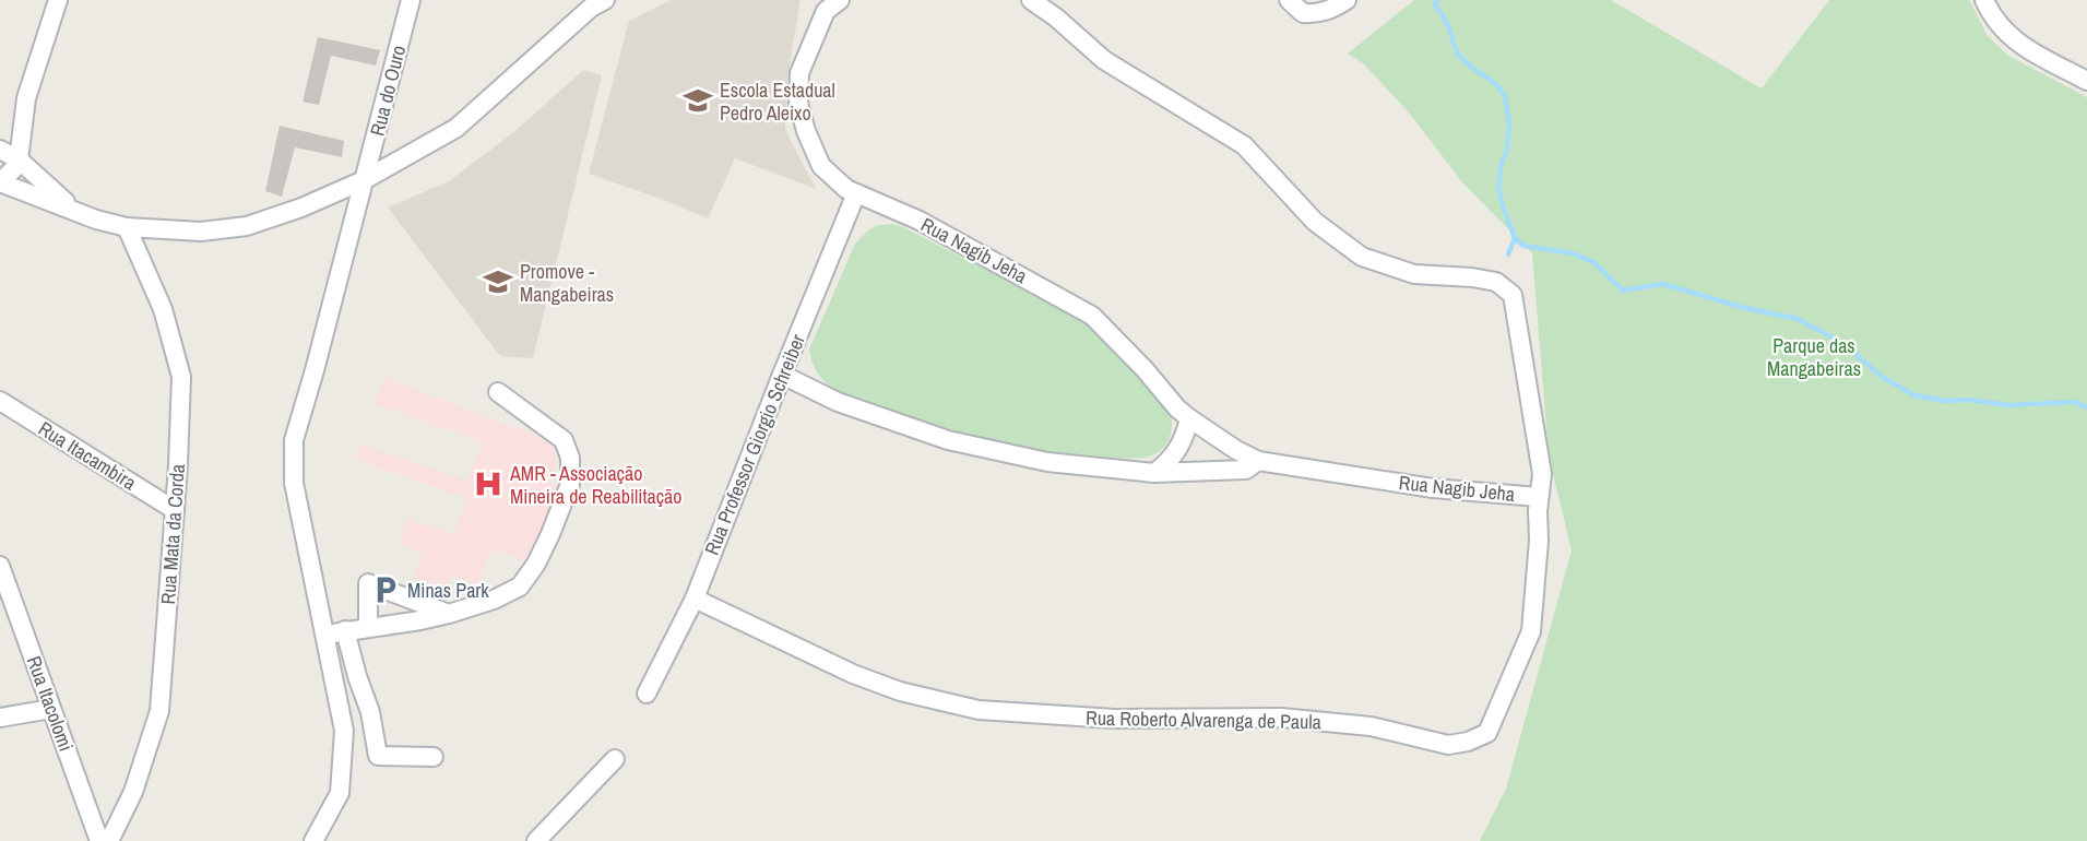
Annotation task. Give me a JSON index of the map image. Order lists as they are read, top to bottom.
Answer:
{
  "streets": {
    "street": [
      "Rua do Ouro",
      "Rua Nagib Jeha",
      "Rua Professor Giorgio Schreiber",
      "Rua Itacambira",
      "Rua Mata da Corda",
      "Rua Itacolomi",
      "Rua Roberto Alvarenga de Paula"
    ]
  },
  "crossings": [
    ["Rua Nagib Jeha", "Rua Professor Giorgio Schreiber"],
    ["Rua Nagib Jeha", "Rua Roberto Alvarenga de Paula"],
    ["Rua Professor Giorgio Schreiber", "Rua Roberto Alvarenga de Paula"],
    ["Rua Itacambira", "Rua Mata da Corda"]
  ],
  "parks": ["Parque das Mangabeiras"],
  "places": {
    "school or university": ["Escola Estadual Pedro Aleixo", "Promove - Mangabeiras"],
    "hospital": ["AMR - Associação Mineira de Reabilitação"],
    "parking": ["Minas Park"]
  }
}
